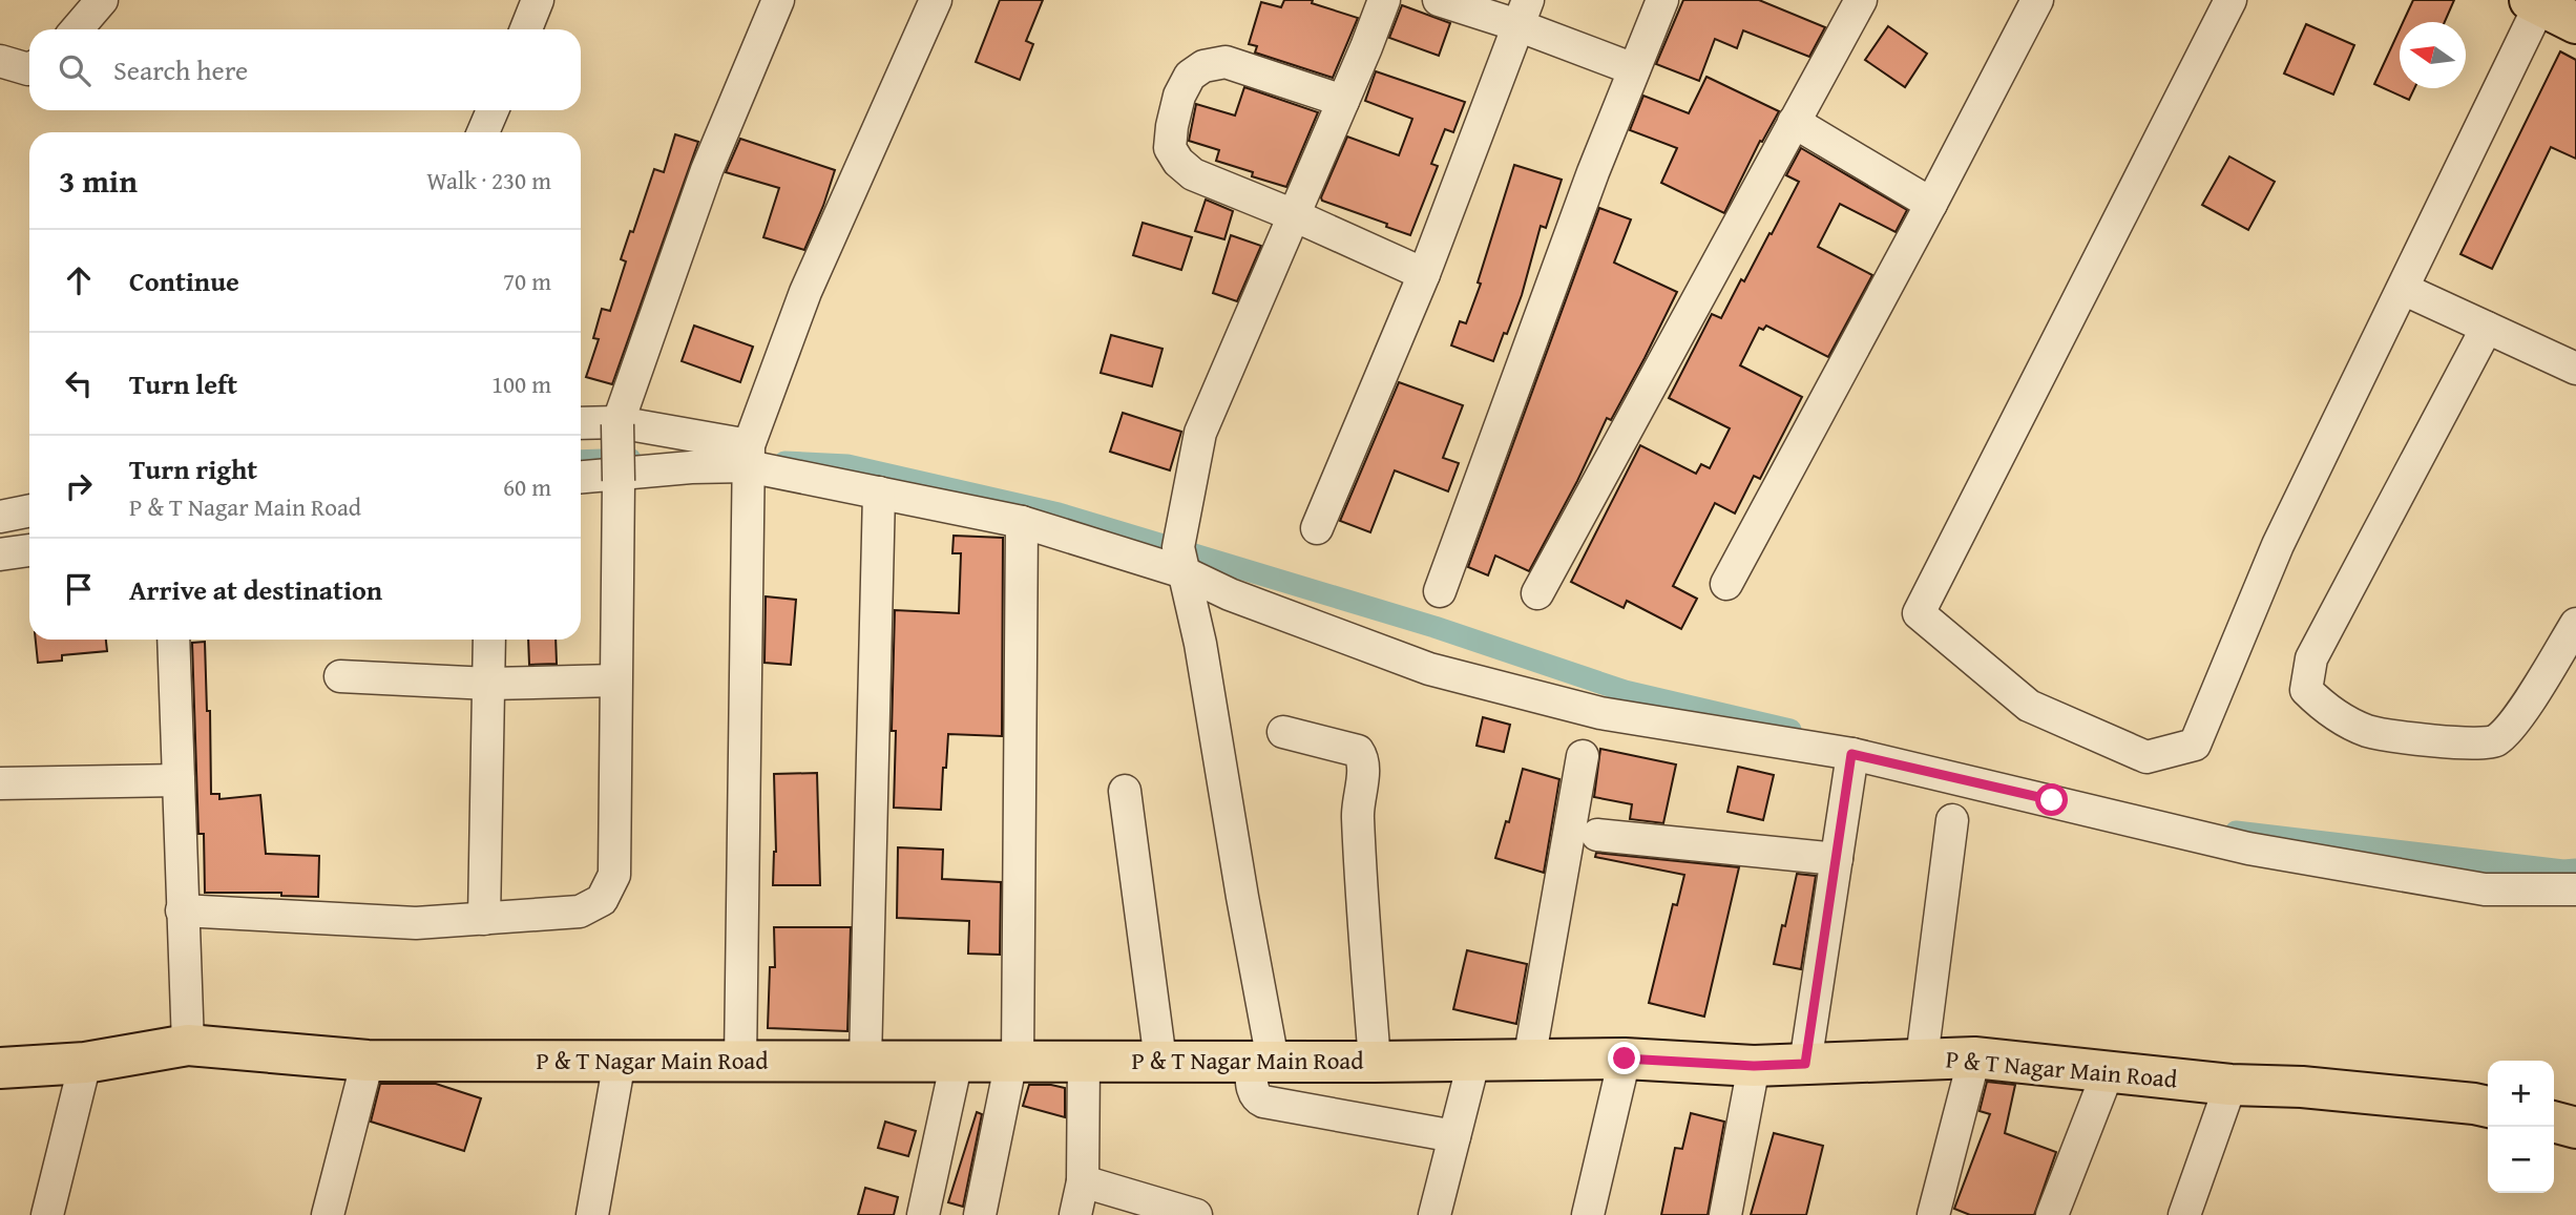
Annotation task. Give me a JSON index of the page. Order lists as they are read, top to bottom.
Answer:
{
  "streets": {
    "main road": ["P & T Nagar Main Road"]
  },
  "north": "left",
  "page": {
    "search": "Search here",
    "heading": ["3 min", "Walk · 230 m"],
    "list": [
      ["Continue", "70 m"],
      ["Turn left", "100 m"],
      ["Turn right", "P & T Nagar Main Road", "60 m"],
      "Arrive at destination"
    ],
    "map_buttons": ["+", "−"]
  }
}
